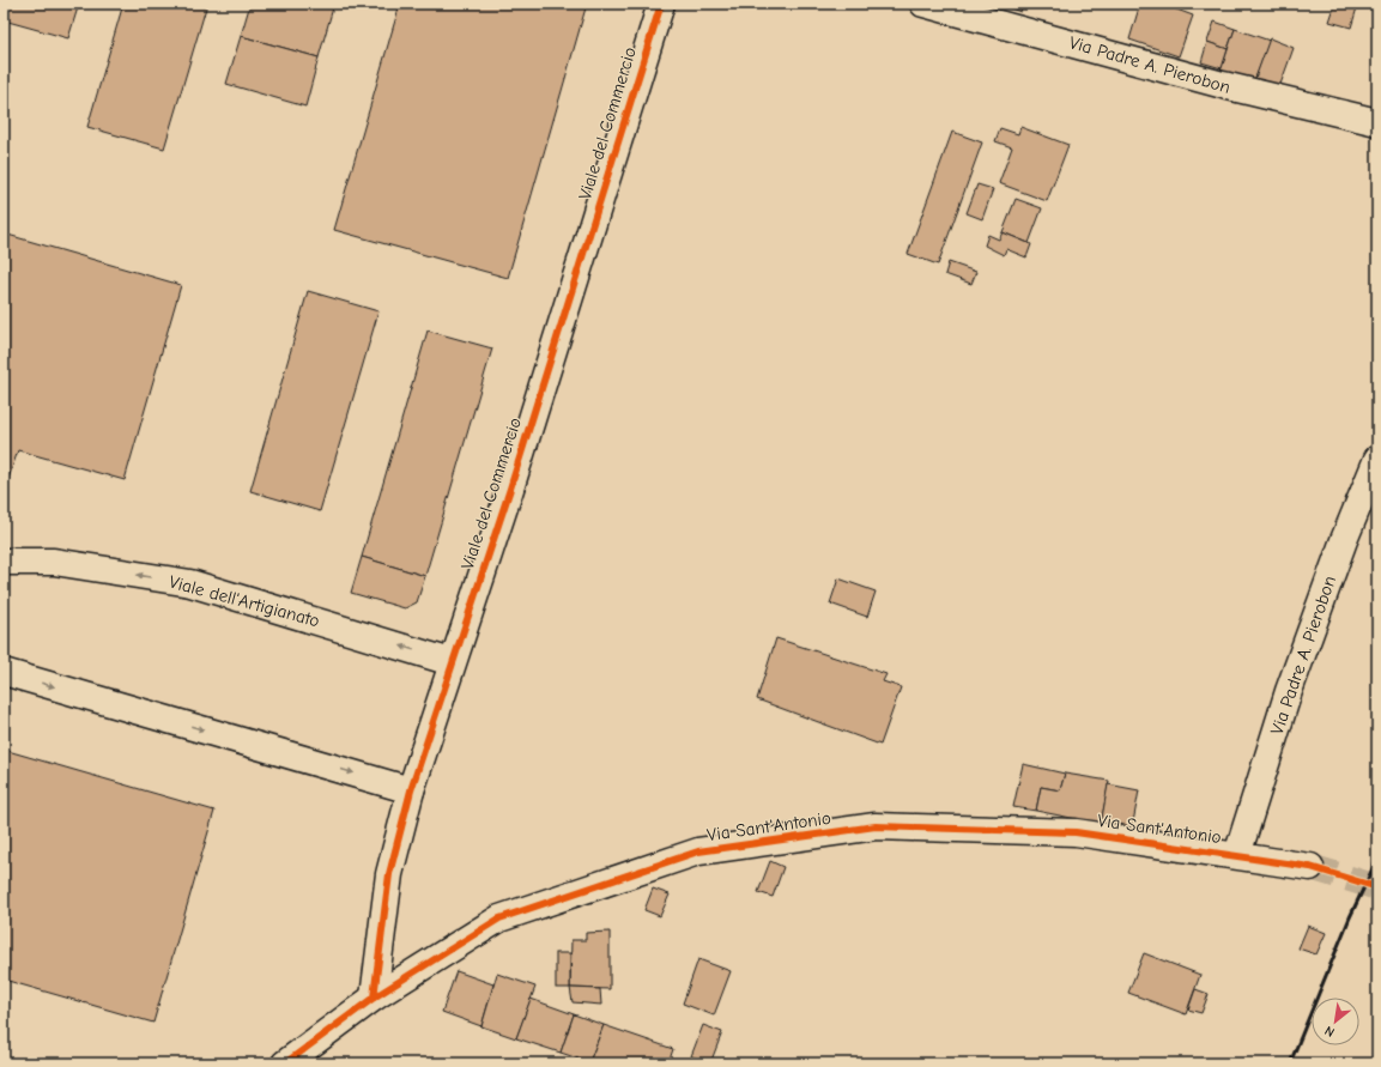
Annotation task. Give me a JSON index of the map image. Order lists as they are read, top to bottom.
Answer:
{
  "streets": {
    "street": [
      "Via Padre A. Pierobon",
      "Viale del Commercio",
      "Viale dell'Artigianato",
      "Via Sant'Antonio"
    ]
  },
  "crossings": [
    ["Via Padre A. Pierobon", "Via Sant'Antonio"],
    ["Viale del Commercio", "Viale dell'Artigianato"],
    ["Viale del Commercio", "Via Sant'Antonio"]
  ],
  "north": "bottom left"
}
